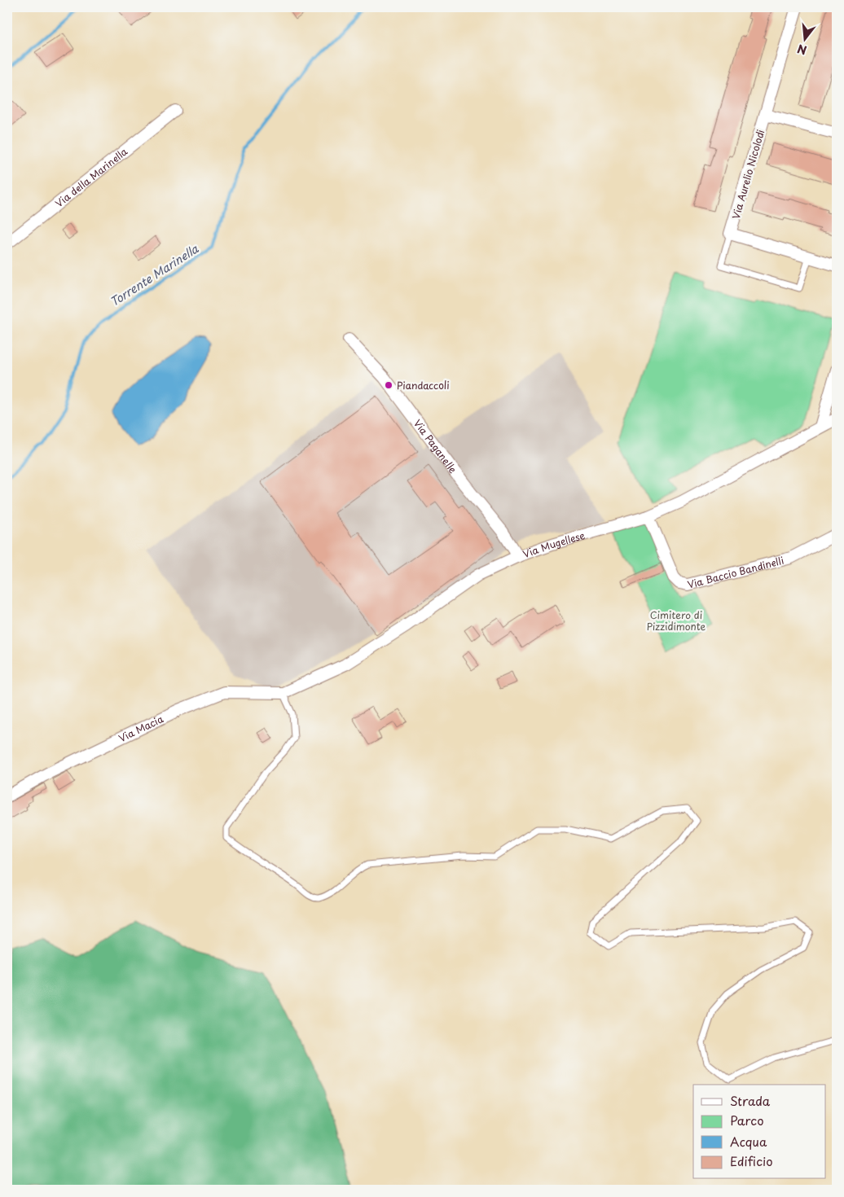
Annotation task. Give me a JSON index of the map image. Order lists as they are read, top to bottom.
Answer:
{
  "streets": {
    "street": [
      "Via Aurelio Nicolodi",
      "Via della Marinella",
      "Via Paganelle",
      "Via Mugellese",
      "Via Baccio Bandinelli",
      "Via Macia"
    ]
  },
  "crossings": [
    ["Via Paganelle", "Via Mugellese"],
    ["Via Mugellese", "Via Baccio Bandinelli"],
    ["Via Mugellese", "Via Macia"]
  ],
  "water": ["Torrente Marinella"],
  "parks": ["Cimitero di Pizzidimonte"],
  "places": ["Piandaccoli"],
  "legend": [
    "Strada",
    "Parco",
    "Acqua",
    "Edificio"
  ],
  "north": "bottom"
}
